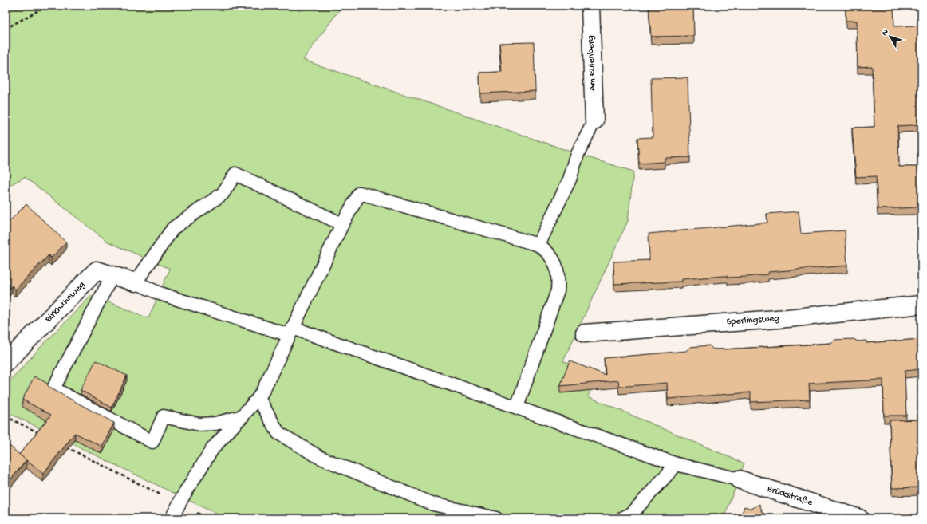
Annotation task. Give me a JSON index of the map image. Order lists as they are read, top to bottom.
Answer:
{
  "streets": {
    "street": [
      "Am Eulenberg",
      "Birkhahnweg",
      "Sperlingsweg",
      "Brückstraße"
    ]
  },
  "north": "top left"
}
